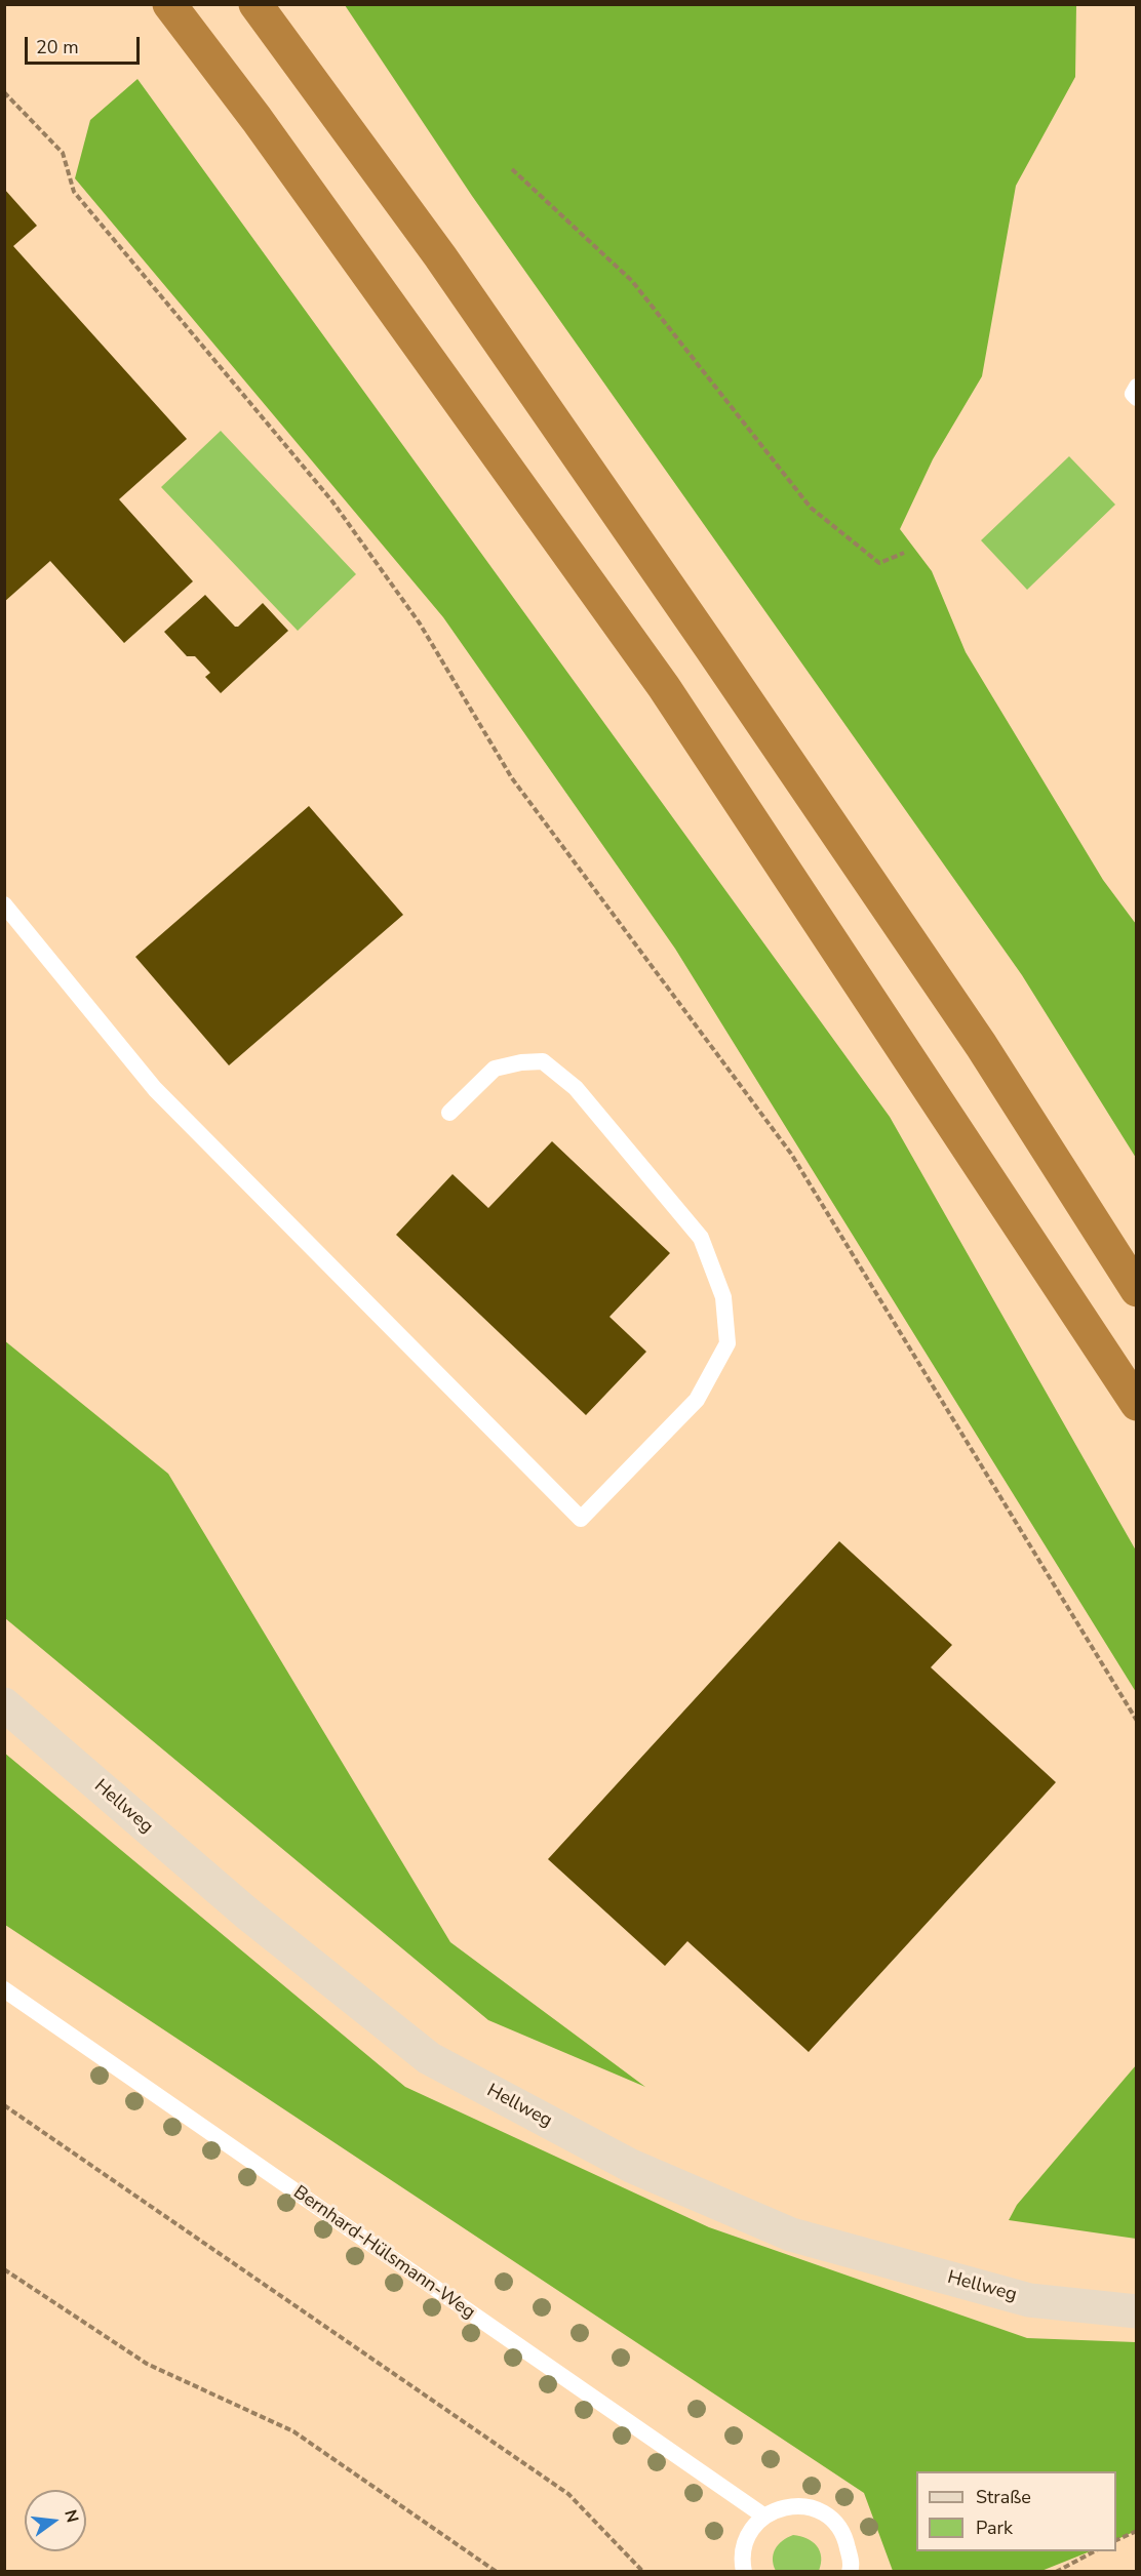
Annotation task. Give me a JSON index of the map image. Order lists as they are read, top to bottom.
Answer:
{
  "streets": {
    "street": ["Hellweg"],
    "lane": ["Bernhard-Hülsmann-Weg"]
  },
  "legend": ["Straße", "Park"],
  "scale_bar": "20 m",
  "north": "right"
}
